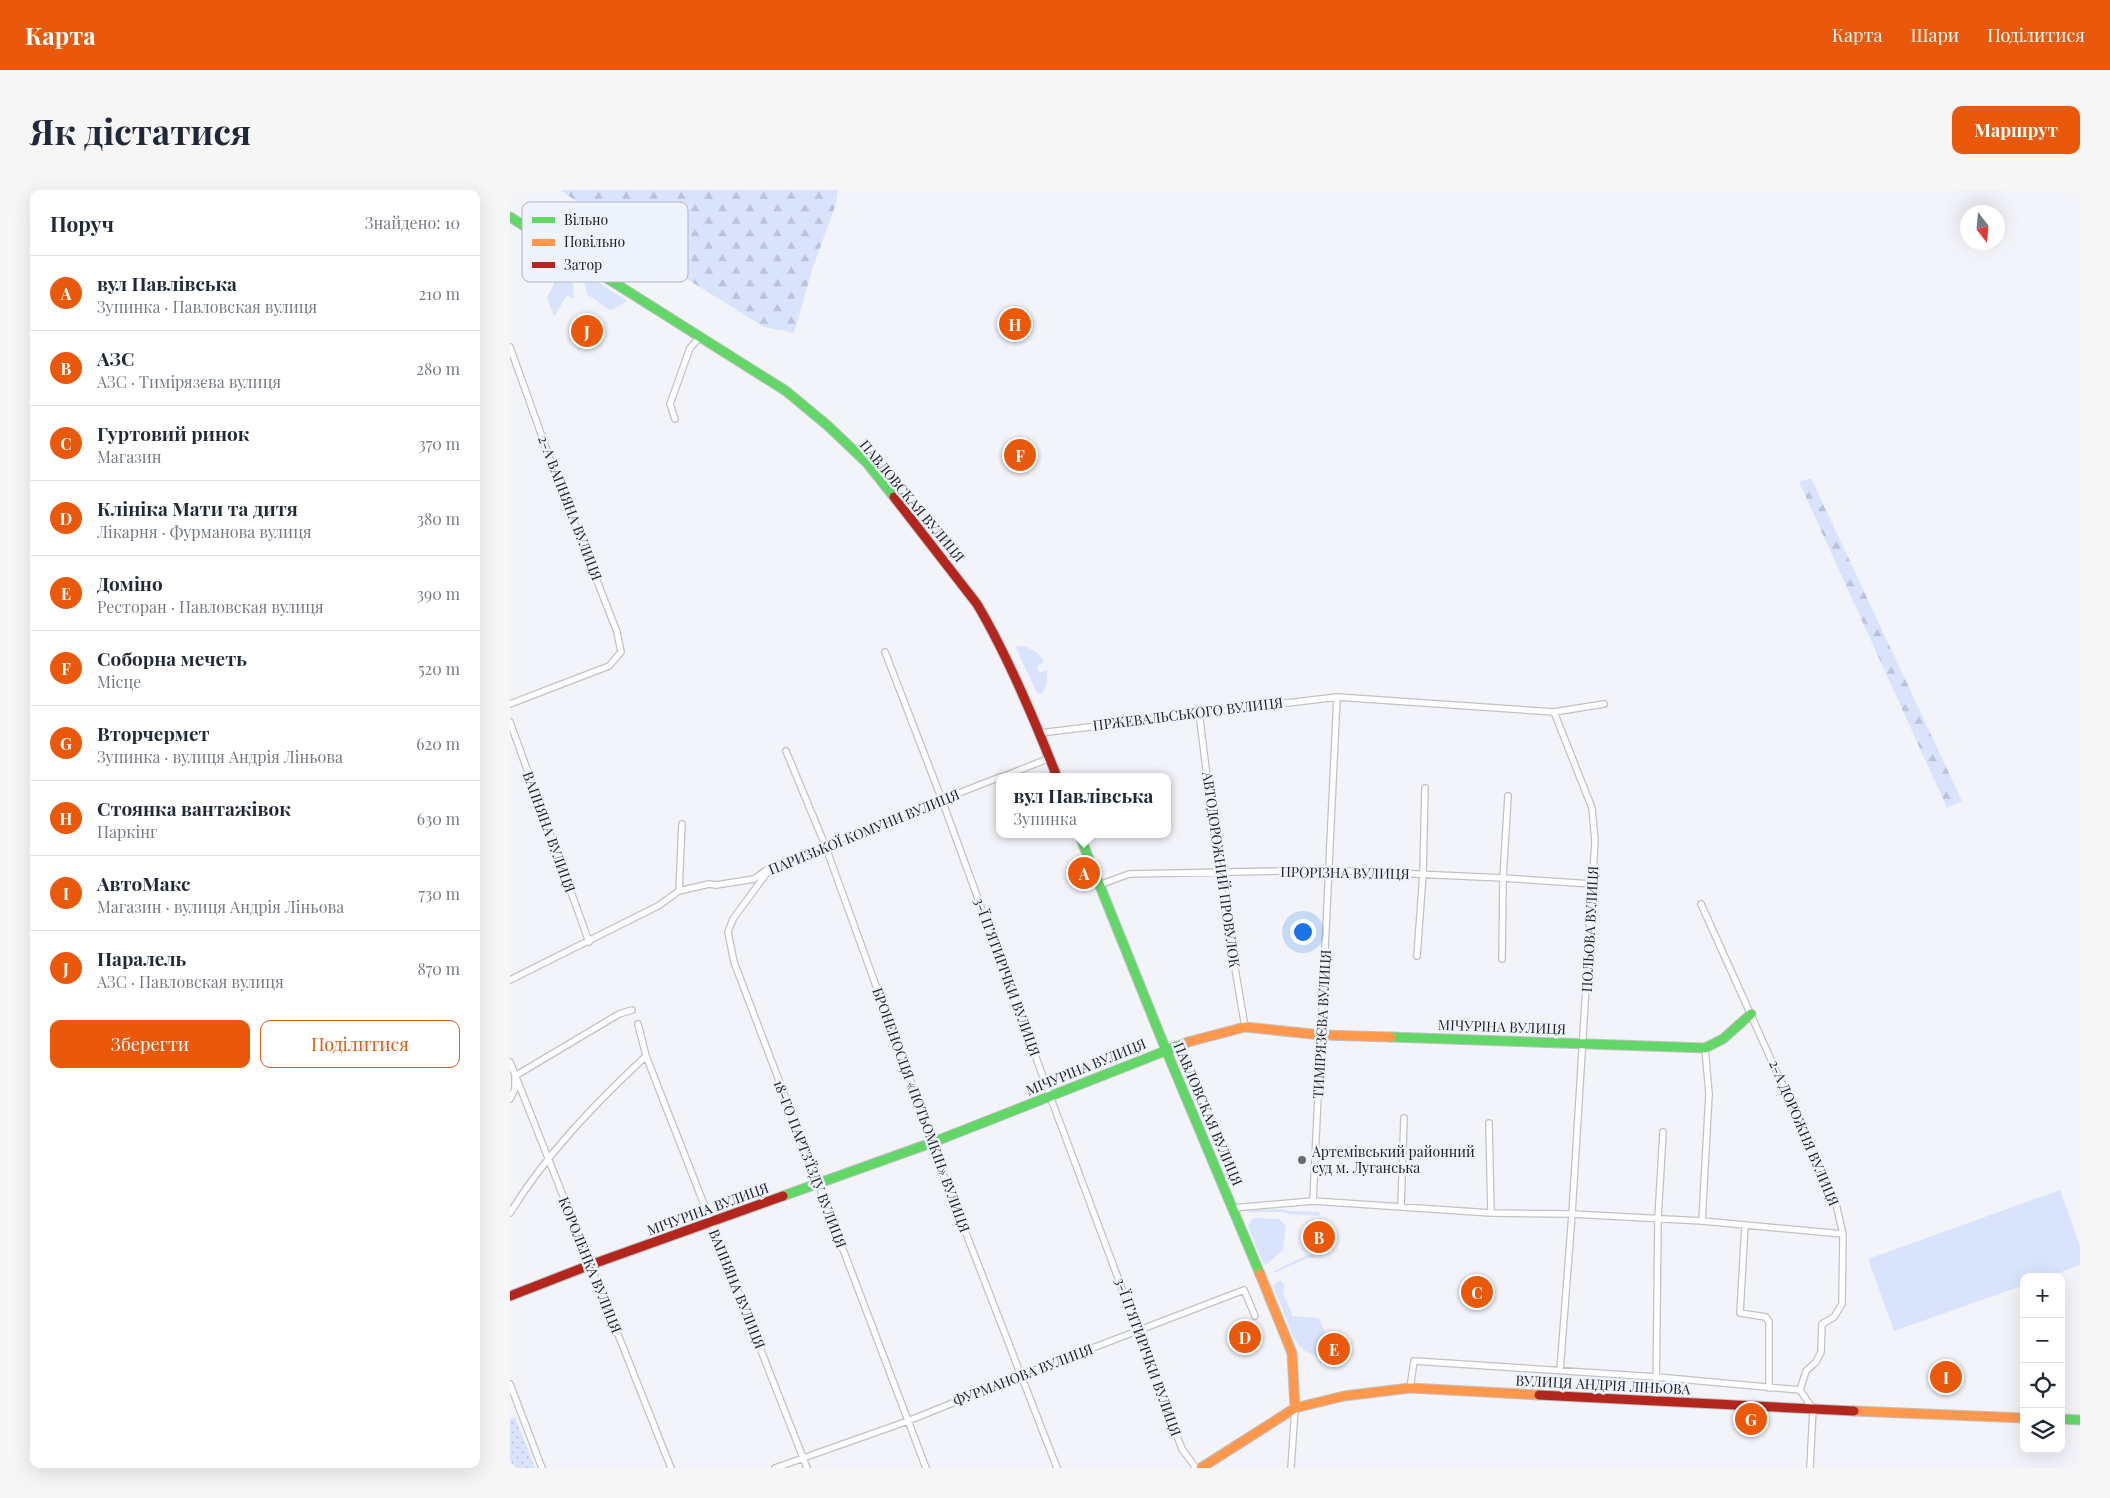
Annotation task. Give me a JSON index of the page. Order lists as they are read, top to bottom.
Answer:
{
  "streets": {
    "main road": ["ПАВЛОВСКАЯ ВУЛИЦЯ", "МІЧУРІНА ВУЛИЦЯ", "ВУЛИЦЯ АНДРІЯ ЛІНЬОВА"],
    "street": [
      "2-А ВАПНЯНА ВУЛИЦЯ",
      "ПРЖЕВАЛЬСЬКОГО ВУЛИЦЯ",
      "ВАПНЯНА ВУЛИЦЯ",
      "ПАРИЗЬКОЇ КОМУНИ ВУЛИЦЯ",
      "АВТОДОРОЖНИЙ ПРОВУЛОК",
      "ПРОРІЗНА ВУЛИЦЯ",
      "ПОЛЬОВА ВУЛИЦЯ",
      "3-Ї П’ЯТИРІЧКИ ВУЛИЦЯ",
      "ТИМІРЯЗЄВА ВУЛИЦЯ",
      "БРОНЕНОСЦЯ «ПОТЬОМКІН» ВУЛИЦЯ",
      "2-А ДОРОЖНЯ ВУЛИЦЯ",
      "18-ГО ПАРТЗ’ЇЗДУ ВУЛИЦЯ",
      "КОРОЛЕНКА ВУЛИЦЯ",
      "ФУРМАНОВА ВУЛИЦЯ"
    ]
  },
  "crossings": [
    ["ПАВЛОВСКАЯ ВУЛИЦЯ", "ПРЖЕВАЛЬСЬКОГО ВУЛИЦЯ"],
    ["ПАВЛОВСКАЯ ВУЛИЦЯ", "ПАРИЗЬКОЇ КОМУНИ ВУЛИЦЯ"],
    ["ПАВЛОВСКАЯ ВУЛИЦЯ", "ПРОРІЗНА ВУЛИЦЯ"],
    ["ПАВЛОВСКАЯ ВУЛИЦЯ", "МІЧУРІНА ВУЛИЦЯ"],
    ["ПАВЛОВСКАЯ ВУЛИЦЯ", "ВУЛИЦЯ АНДРІЯ ЛІНЬОВА"],
    ["ПРЖЕВАЛЬСЬКОГО ВУЛИЦЯ", "АВТОДОРОЖНИЙ ПРОВУЛОК"],
    ["ПРЖЕВАЛЬСЬКОГО ВУЛИЦЯ", "ТИМІРЯЗЄВА ВУЛИЦЯ"],
    ["ВАПНЯНА ВУЛИЦЯ", "ПАРИЗЬКОЇ КОМУНИ ВУЛИЦЯ"],
    ["ВАПНЯНА ВУЛИЦЯ", "МІЧУРІНА ВУЛИЦЯ"],
    ["ВАПНЯНА ВУЛИЦЯ", "ФУРМАНОВА ВУЛИЦЯ"],
    ["ПАРИЗЬКОЇ КОМУНИ ВУЛИЦЯ", "3-Ї П’ЯТИРІЧКИ ВУЛИЦЯ"],
    ["ПАРИЗЬКОЇ КОМУНИ ВУЛИЦЯ", "БРОНЕНОСЦЯ «ПОТЬОМКІН» ВУЛИЦЯ"],
    ["ПАРИЗЬКОЇ КОМУНИ ВУЛИЦЯ", "18-ГО ПАРТЗ’ЇЗДУ ВУЛИЦЯ"],
    ["АВТОДОРОЖНИЙ ПРОВУЛОК", "ПРОРІЗНА ВУЛИЦЯ"],
    ["АВТОДОРОЖНИЙ ПРОВУЛОК", "МІЧУРІНА ВУЛИЦЯ"],
    ["ПРОРІЗНА ВУЛИЦЯ", "ПОЛЬОВА ВУЛИЦЯ"],
    ["ПРОРІЗНА ВУЛИЦЯ", "ТИМІРЯЗЄВА ВУЛИЦЯ"],
    ["ПОЛЬОВА ВУЛИЦЯ", "МІЧУРІНА ВУЛИЦЯ"],
    ["3-Ї П’ЯТИРІЧКИ ВУЛИЦЯ", "МІЧУРІНА ВУЛИЦЯ"],
    ["3-Ї П’ЯТИРІЧКИ ВУЛИЦЯ", "ФУРМАНОВА ВУЛИЦЯ"],
    ["ТИМІРЯЗЄВА ВУЛИЦЯ", "МІЧУРІНА ВУЛИЦЯ"],
    ["МІЧУРІНА ВУЛИЦЯ", "БРОНЕНОСЦЯ «ПОТЬОМКІН» ВУЛИЦЯ"],
    ["МІЧУРІНА ВУЛИЦЯ", "18-ГО ПАРТЗ’ЇЗДУ ВУЛИЦЯ"],
    ["МІЧУРІНА ВУЛИЦЯ", "КОРОЛЕНКА ВУЛИЦЯ"],
    ["БРОНЕНОСЦЯ «ПОТЬОМКІН» ВУЛИЦЯ", "ФУРМАНОВА ВУЛИЦЯ"],
    ["18-ГО ПАРТЗ’ЇЗДУ ВУЛИЦЯ", "ФУРМАНОВА ВУЛИЦЯ"]
  ],
  "places": ["Артемівський районний суд м. Луганська"],
  "legend": ["Вільно", "Повільно", "Затор"],
  "north": "bottom",
  "page": {
    "header": "Карта",
    "nav": ["Карта", "Шари", "Поділитися"],
    "buttons": [
      "Маршрут",
      ["Зберегти", "Поділитися"]
    ],
    "title": "Як дістатися",
    "heading": ["Поруч", "Знайдено: 10"],
    "list": [
      {
        "mark": "A",
        "name": "вул Павлівська",
        "note": "Зупинка · Павловская вулиця",
        "value": "210 m"
      },
      {
        "mark": "B",
        "name": "АЗС",
        "note": "АЗС · Тимірязєва вулиця",
        "value": "280 m"
      },
      {
        "mark": "C",
        "name": "Гуртовий ринок",
        "note": "Магазин",
        "value": "370 m"
      },
      {
        "mark": "D",
        "name": "Клініка Мати та дитя",
        "note": "Лікарня · Фурманова вулиця",
        "value": "380 m"
      },
      {
        "mark": "E",
        "name": "Доміно",
        "note": "Ресторан · Павловская вулиця",
        "value": "390 m"
      },
      {
        "mark": "F",
        "name": "Соборна мечеть",
        "note": "Місце",
        "value": "520 m"
      },
      {
        "mark": "G",
        "name": "Вторчермет",
        "note": "Зупинка · вулиця Андрія Ліньова",
        "value": "620 m"
      },
      {
        "mark": "H",
        "name": "Стоянка вантажівок",
        "note": "Паркінг",
        "value": "630 m"
      },
      {
        "mark": "I",
        "name": "АвтоМакс",
        "note": "Магазин · вулиця Андрія Ліньова",
        "value": "730 m"
      },
      {
        "mark": "J",
        "name": "Паралель",
        "note": "АЗС · Павловская вулиця",
        "value": "870 m"
      }
    ],
    "pins": [
      "H",
      "J",
      "F",
      "A",
      "B",
      "C",
      "D",
      "E",
      "I",
      "G"
    ],
    "popup": ["вул Павлівська", "Зупинка"],
    "map_buttons": ["+", "−"]
  }
}
